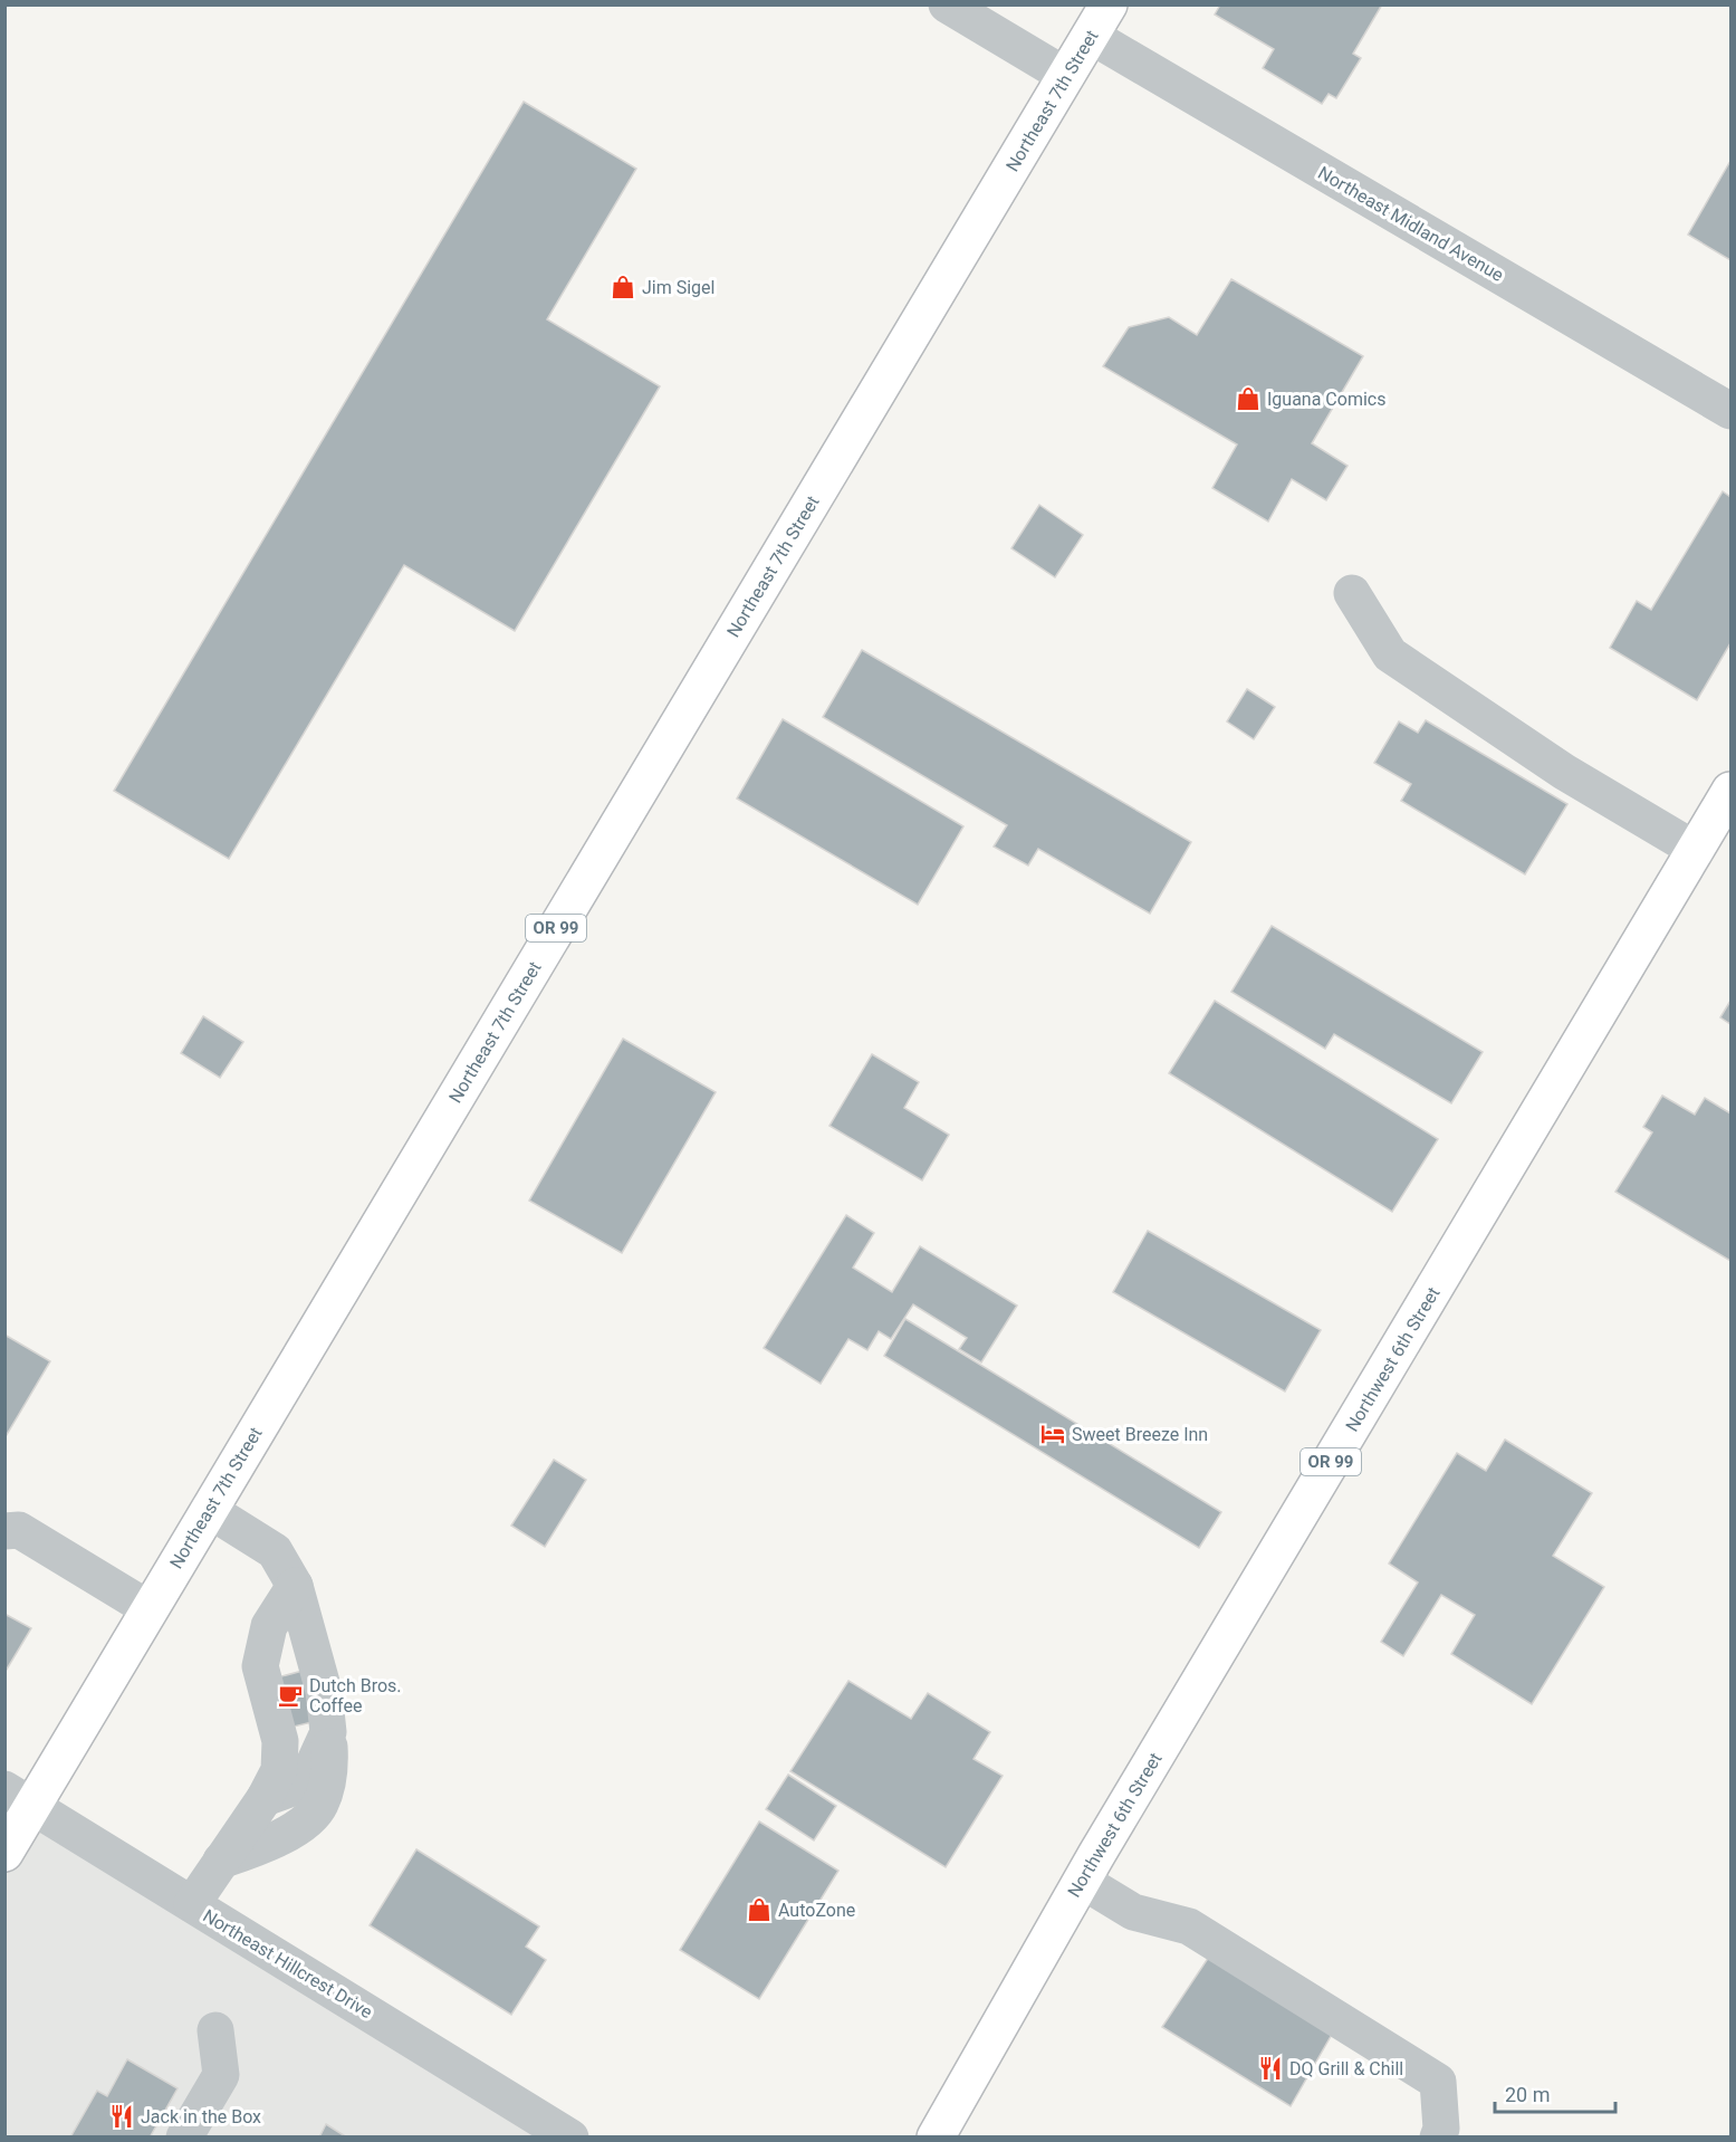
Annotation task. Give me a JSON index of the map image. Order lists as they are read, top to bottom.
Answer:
{
  "streets": {
    "highway": ["Northeast 7th Street", "OR 99", "Northwest 6th Street"],
    "street": ["Northeast Midland Avenue", "Northeast Hillcrest Drive"]
  },
  "crossings": [
    ["Northeast 7th Street", "Northeast Midland Avenue"],
    ["Northeast 7th Street", "Northeast Hillcrest Drive"]
  ],
  "places": {
    "shop": ["Jim Sigel", "Iguana Comics", "AutoZone"],
    "hotel": ["Sweet Breeze Inn"],
    "cafe": ["Dutch Bros. Coffee"],
    "restaurant": ["DQ Grill & Chill", "Jack in the Box"]
  },
  "scale_bar": "20 m"
}
